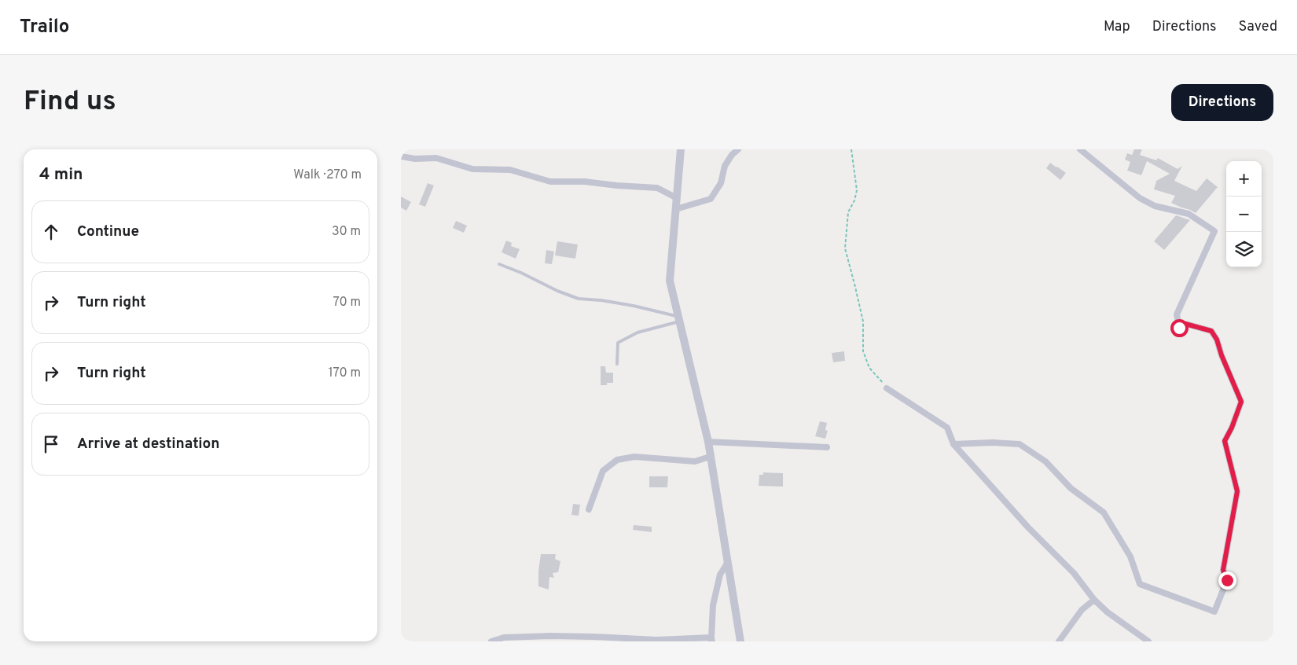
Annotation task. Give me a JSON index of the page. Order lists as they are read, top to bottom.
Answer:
{
  "page": {
    "header": "Trailo",
    "nav": ["Map", "Directions", "Saved"],
    "buttons": "Directions",
    "title": "Find us",
    "heading": ["4 min", "Walk · 270 m"],
    "map_buttons": ["+", "−"],
    "list": [
      ["Continue", "30 m"],
      ["Turn right", "70 m"],
      ["Turn right", "170 m"],
      "Arrive at destination"
    ]
  }
}
